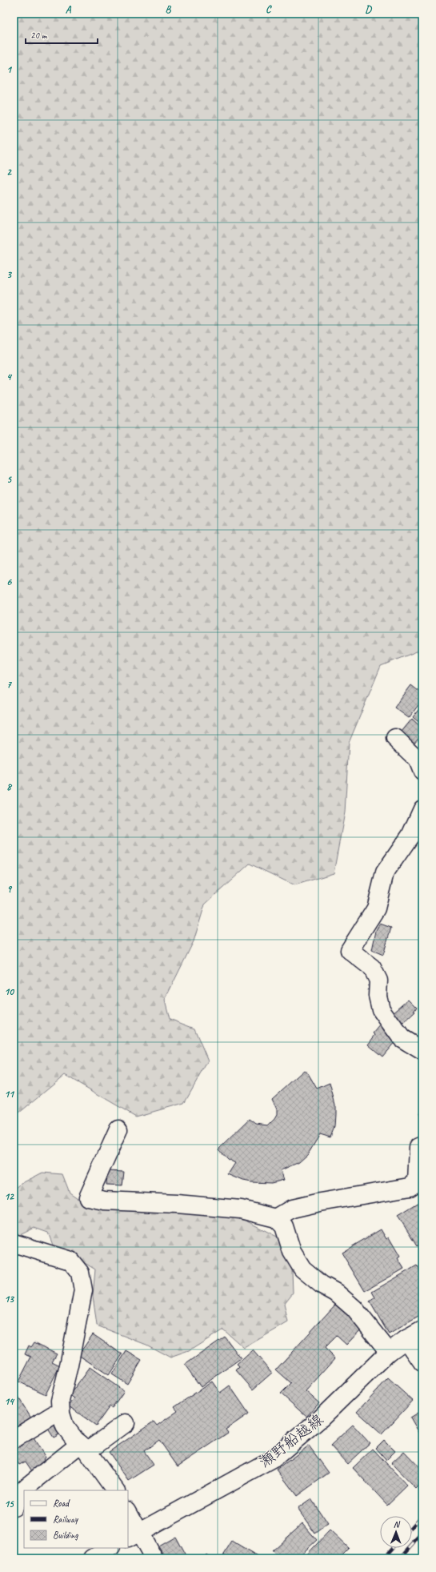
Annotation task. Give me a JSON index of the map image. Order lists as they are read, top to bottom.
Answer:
{
  "streets": {
    "street": ["瀬野船越線"]
  },
  "legend": ["Road", "Railway", "Building"],
  "scale_bar": "20 m",
  "north": "top",
  "grid": {
    "columns": [
      "A",
      "B",
      "C",
      "D"
    ],
    "rows": [
      "1",
      "2",
      "3",
      "4",
      "5",
      "6",
      "7",
      "8",
      "9",
      "10",
      "11",
      "12",
      "13",
      "14",
      "15"
    ]
  }
}
